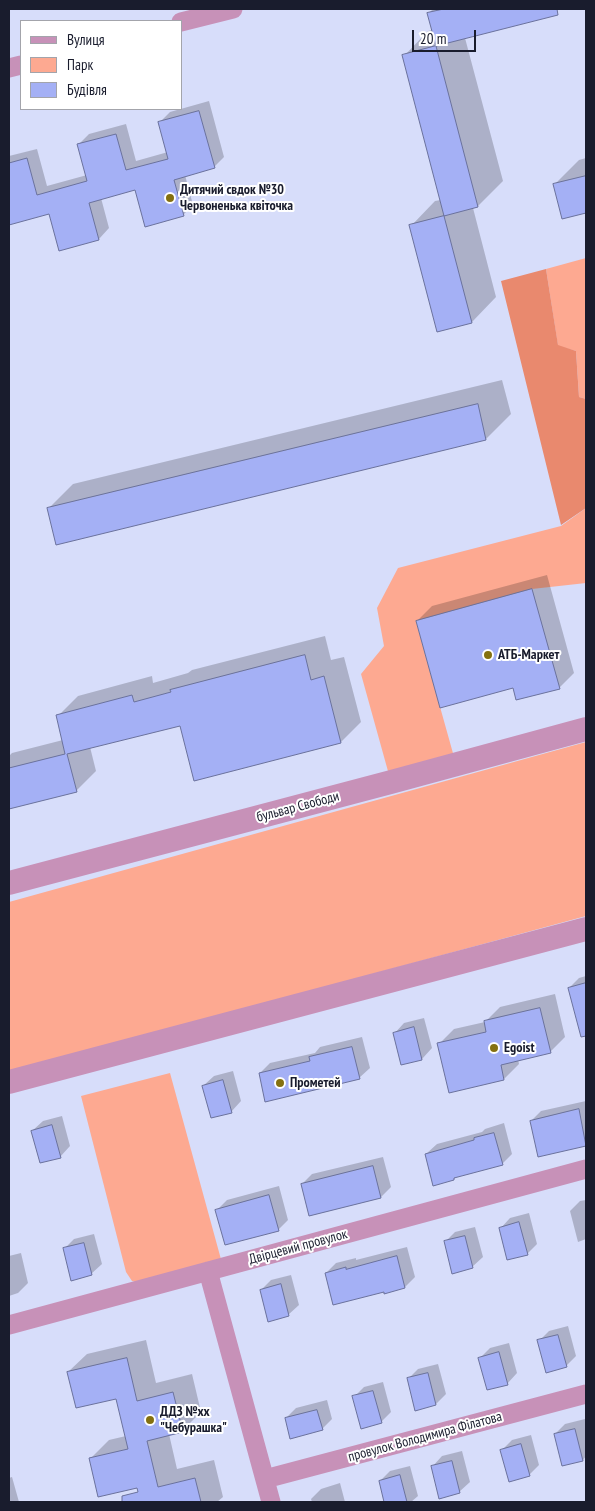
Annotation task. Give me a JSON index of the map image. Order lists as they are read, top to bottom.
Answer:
{
  "streets": {
    "street": ["бульвар Свободи", "Двірцевий провулок", "провулок Володимира Філатова"]
  },
  "places": [
    "Дитячий свдок №30 Червоненька квіточка",
    "АТБ-Маркет",
    "Egoist",
    "Прометей",
    "ДДЗ №хх \"Чебурашка\""
  ],
  "legend": ["Вулиця", "Парк", "Будівля"],
  "scale_bar": "20 m"
}
